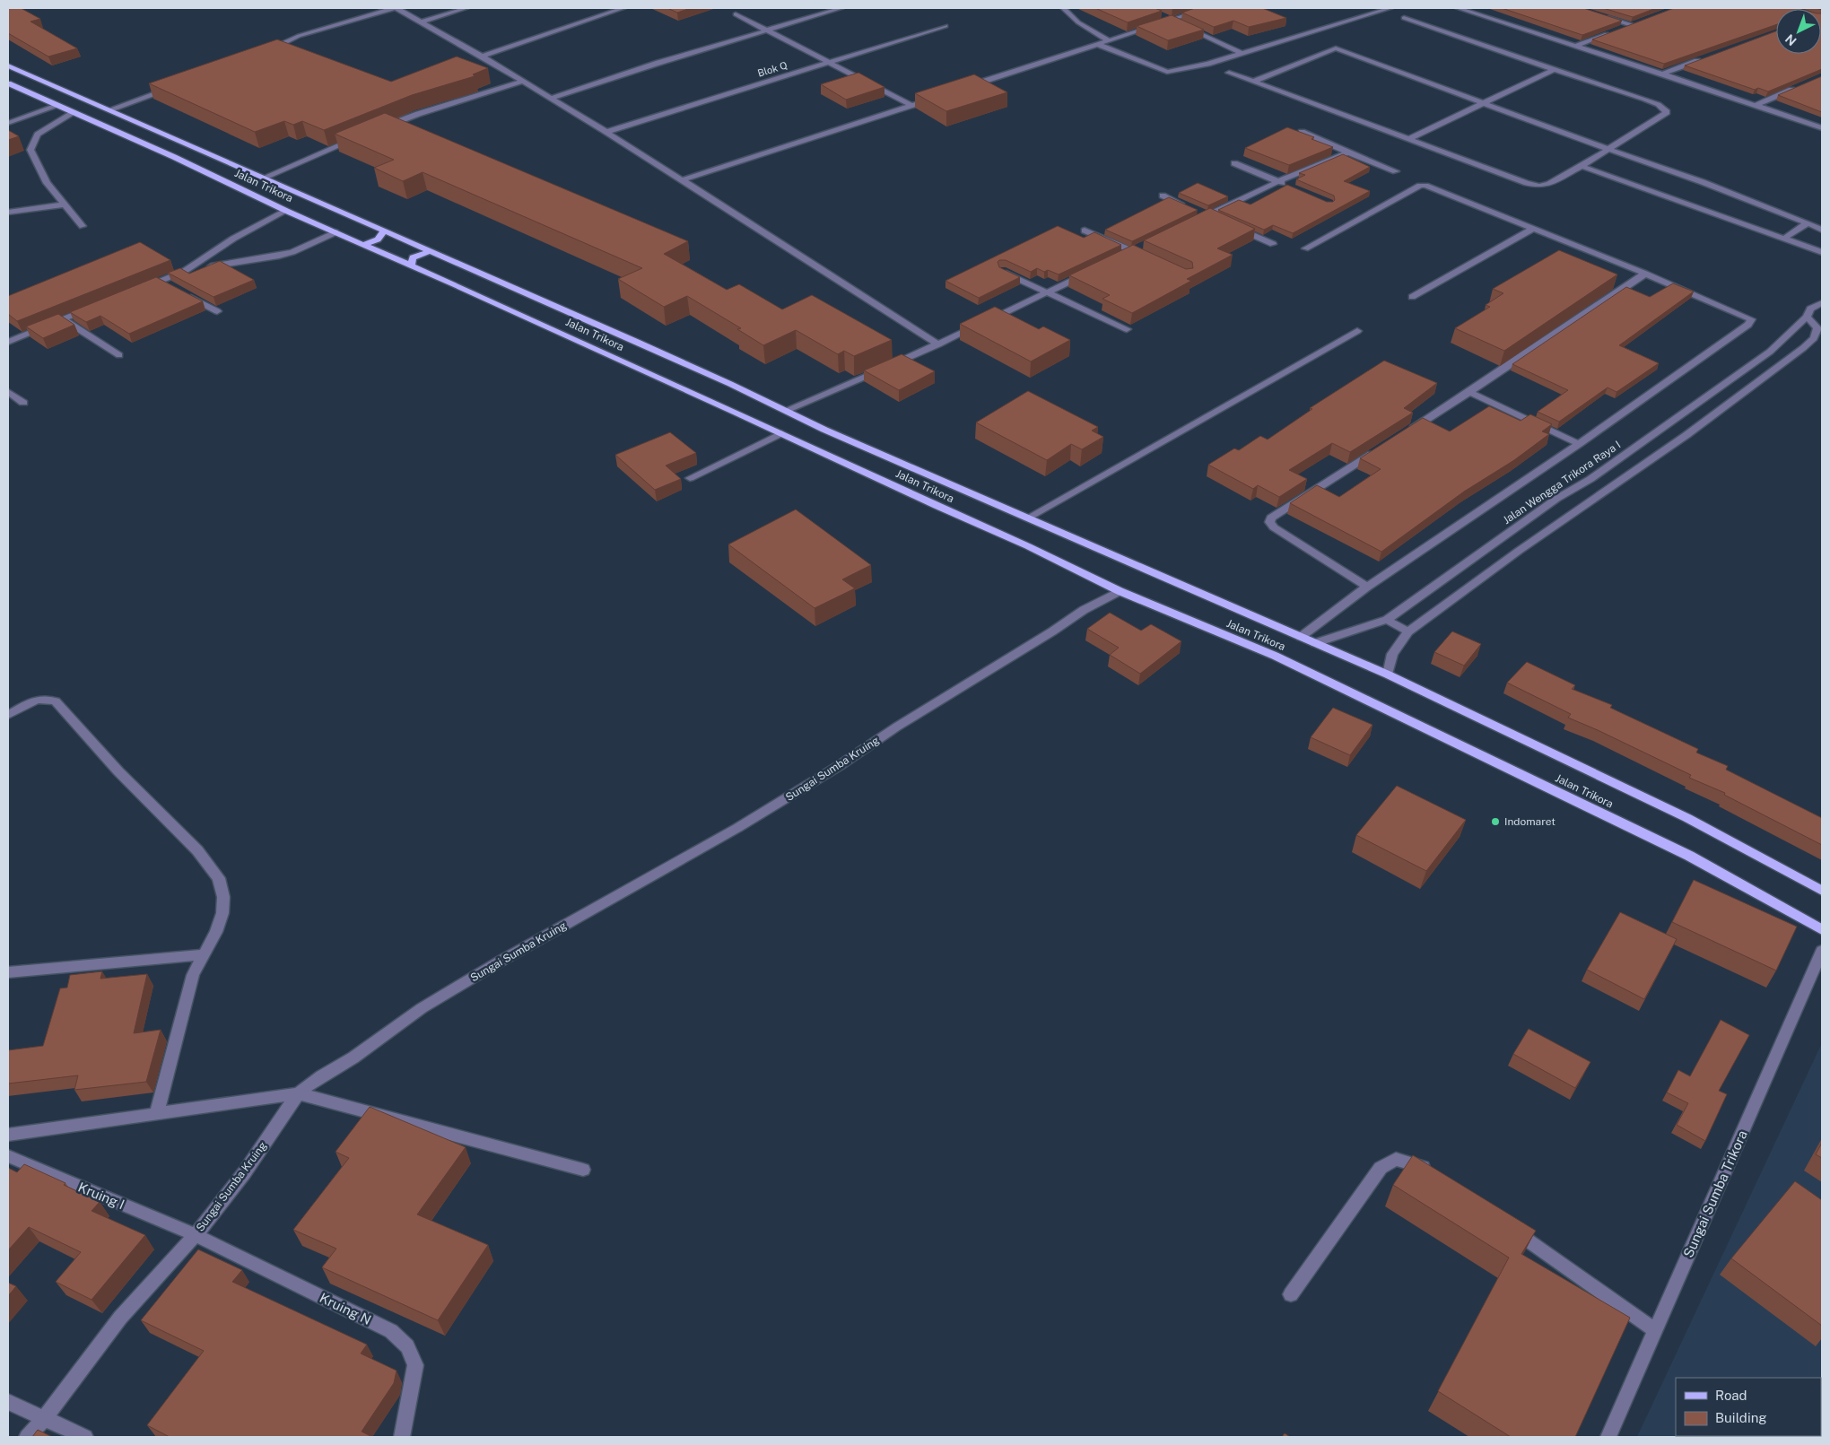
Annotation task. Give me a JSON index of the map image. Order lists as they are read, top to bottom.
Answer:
{
  "streets": {
    "main road": ["Jalan Trikora"],
    "street": [
      "Blok Q",
      "Jalan Wengga Trikora Raya I",
      "Sungai Sumba Kruing",
      "Sungai Sumba Trikora",
      "Kruing I",
      "Kruing N"
    ]
  },
  "crossings": [
    ["Jalan Trikora", "Jalan Wengga Trikora Raya I"],
    ["Jalan Trikora", "Sungai Sumba Kruing"],
    ["Sungai Sumba Kruing", "Kruing I"],
    ["Sungai Sumba Kruing", "Kruing N"],
    ["Kruing I", "Kruing N"]
  ],
  "places": ["Indomaret"],
  "legend": ["Road", "Building"],
  "north": "bottom left"
}
